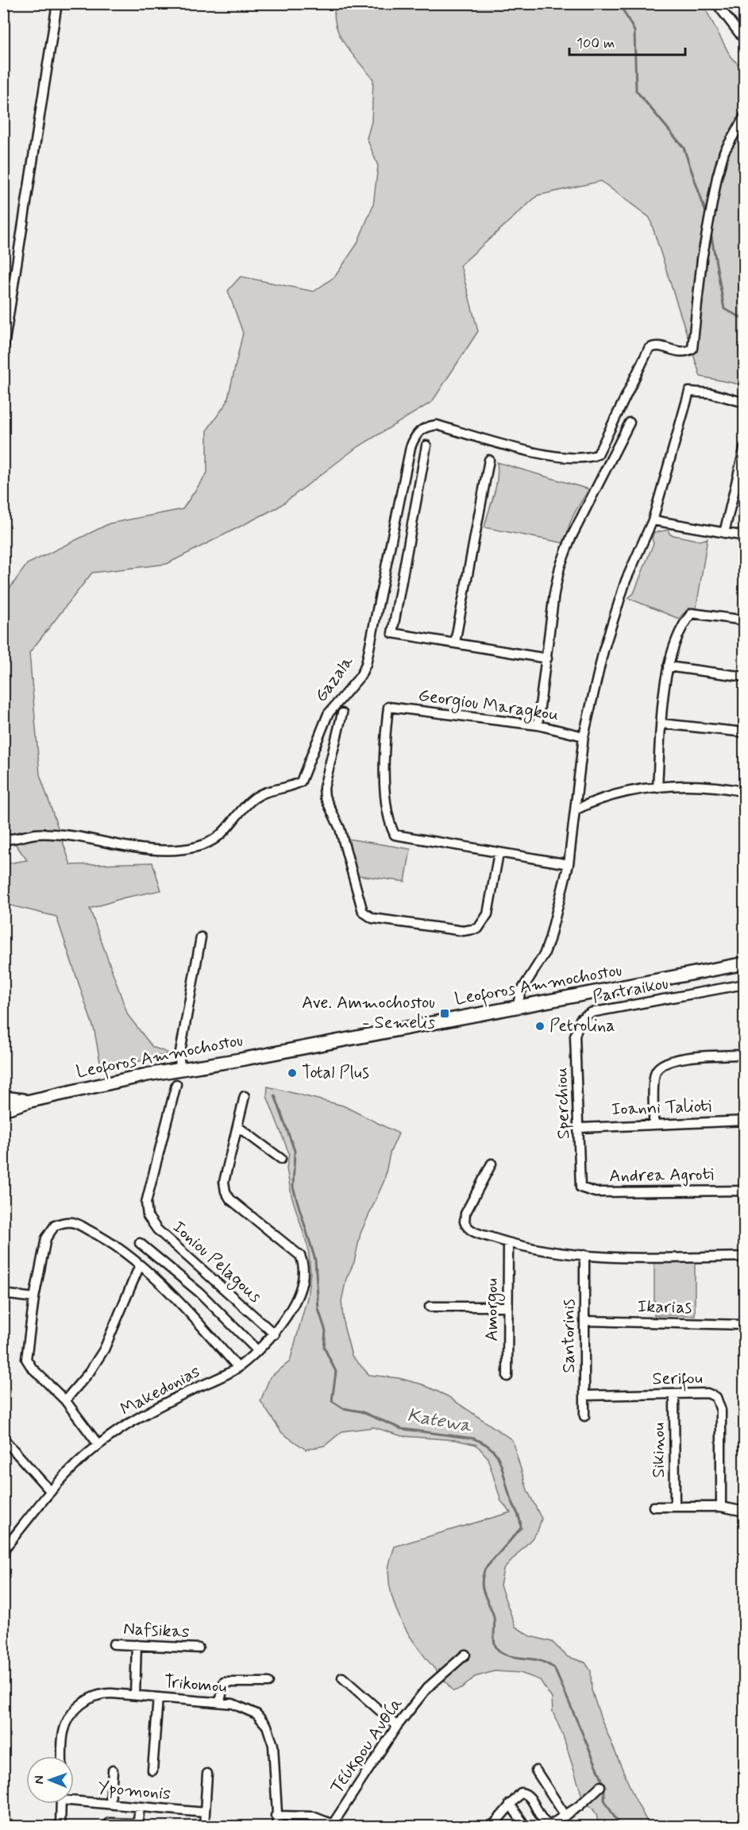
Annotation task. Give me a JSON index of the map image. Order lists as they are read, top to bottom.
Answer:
{
  "streets": {
    "main road": ["Leoforos Ammochostou"],
    "street": [
      "Gazala",
      "Georgiou Maragkou",
      "Partraikou",
      "Sperchiou",
      "Ioanni Talioti",
      "Andrea Agroti",
      "Ioniou Pelagous",
      "Ikarias",
      "Amorgou",
      "Santorinis",
      "Serifou",
      "Makedonias",
      "Sikinou",
      "Nafsikas",
      "Trikomou",
      "Τεύκρου Ανθία",
      "Ypomonis"
    ]
  },
  "crossings": [
    ["Partraikou", "Sperchiou"],
    ["Sperchiou", "Ioanni Talioti"],
    ["Sperchiou", "Andrea Agroti"],
    ["Ioniou Pelagous", "Makedonias"],
    ["Ikarias", "Santorinis"],
    ["Santorinis", "Serifou"],
    ["Serifou", "Sikinou"]
  ],
  "water": ["Katewa"],
  "places": {
    "transit": ["Ave. Ammochostou - Semelis"],
    "other": ["Petrolina", "Total Plus"]
  },
  "scale_bar": "100 m",
  "north": "left"
}
